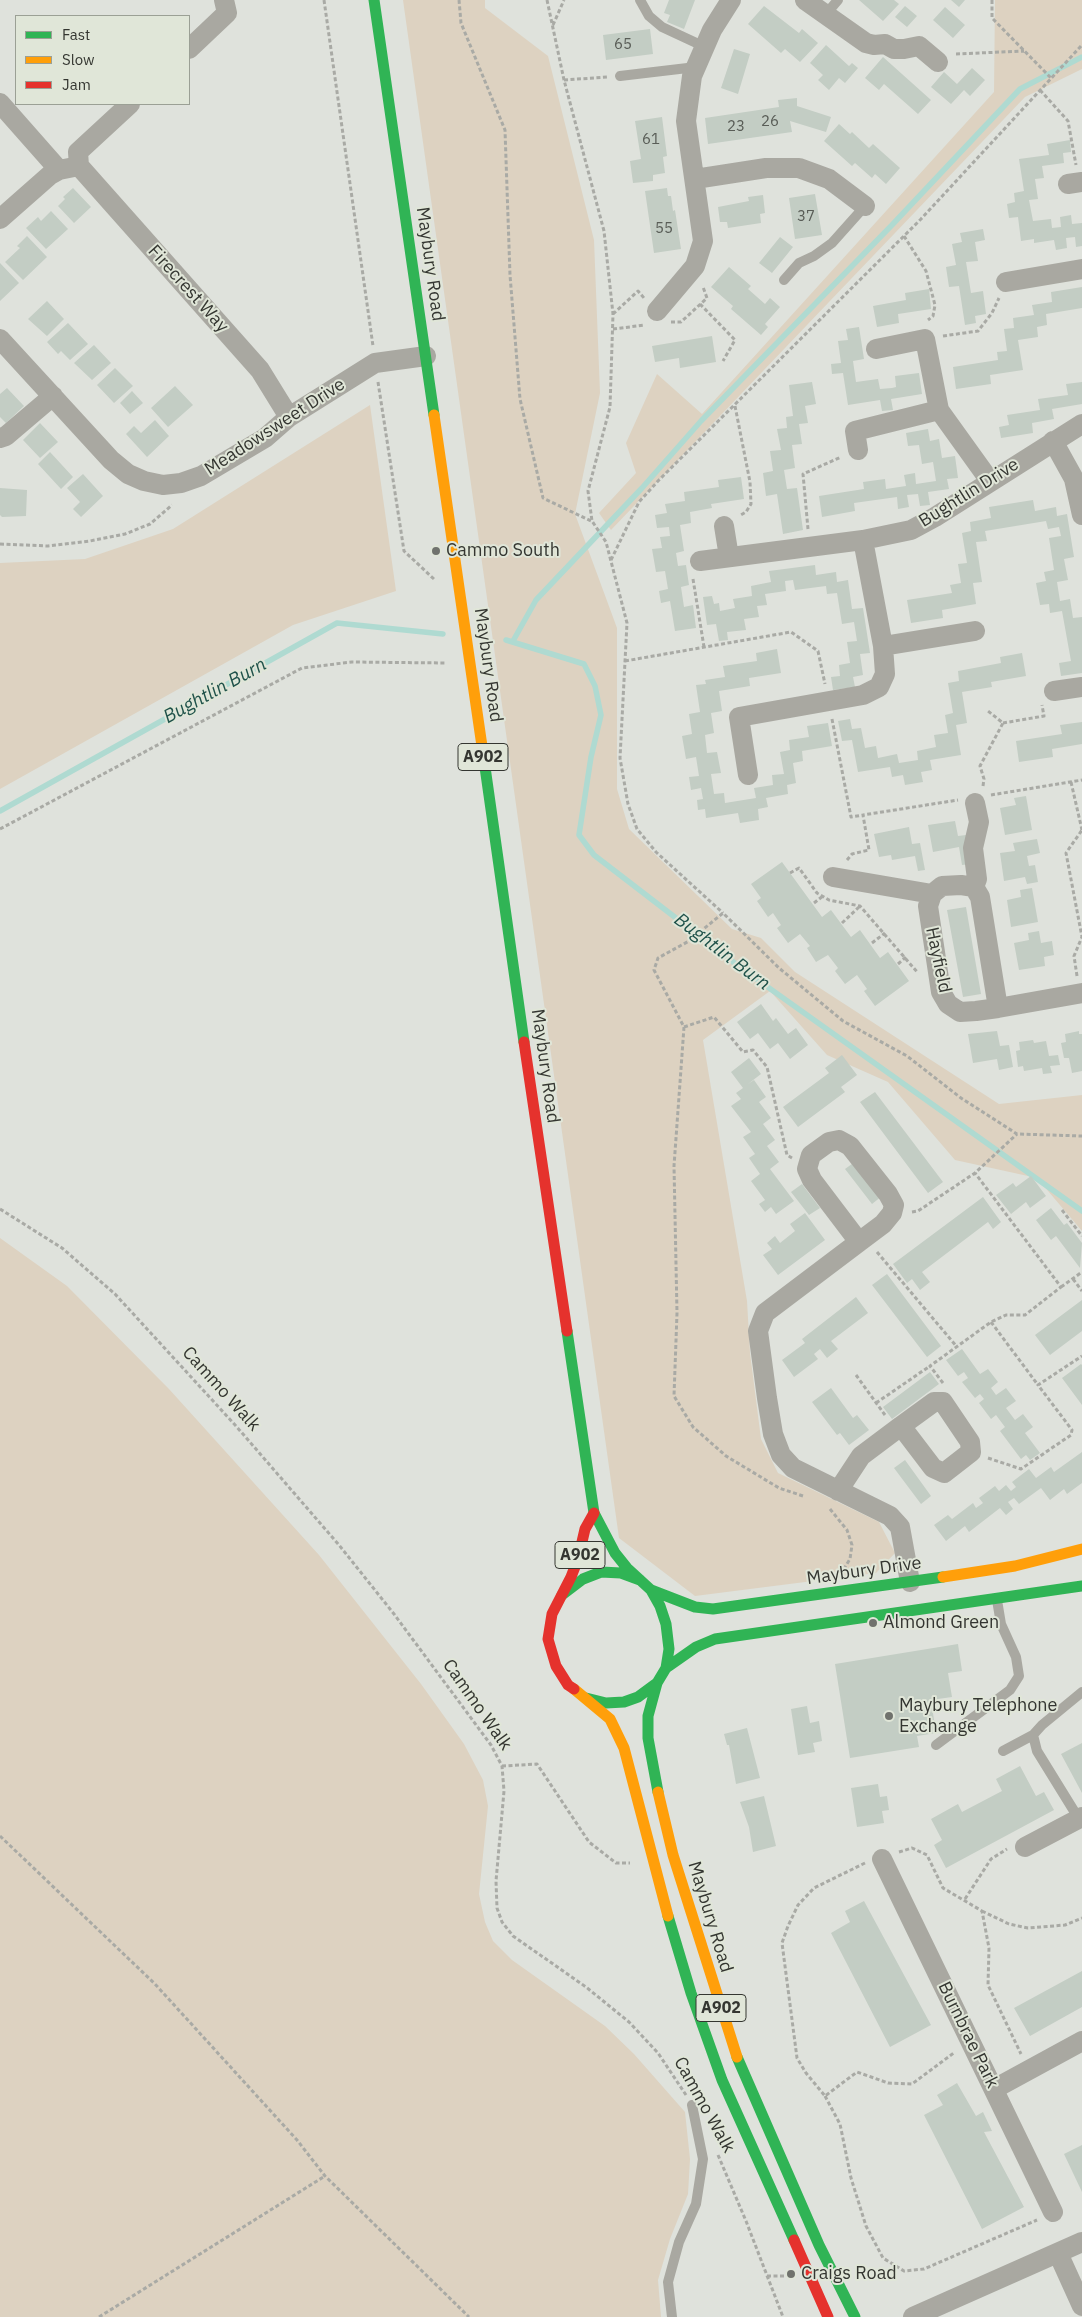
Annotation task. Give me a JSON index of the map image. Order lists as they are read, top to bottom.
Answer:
{
  "streets": {
    "main road": ["Maybury Road", "A902", "Maybury Drive"],
    "street": [
      "Firecrest Way",
      "Meadowsweet Drive",
      "Bughtlin Drive",
      "Hayfield",
      "Burnbrae Park"
    ],
    "path": ["Cammo Walk"]
  },
  "crossings": [
    ["Maybury Road", "Meadowsweet Drive"],
    ["Maybury Road", "Maybury Drive"],
    ["Firecrest Way", "Meadowsweet Drive"]
  ],
  "water": ["Bughtlin Burn"],
  "places": [
    "Cammo South",
    "Almond Green",
    "Maybury Telephone Exchange",
    "Craigs Road"
  ],
  "house_numbers": [
    "65",
    "26",
    "23",
    "61",
    "37",
    "55"
  ],
  "legend": ["Fast", "Slow", "Jam"]
}
